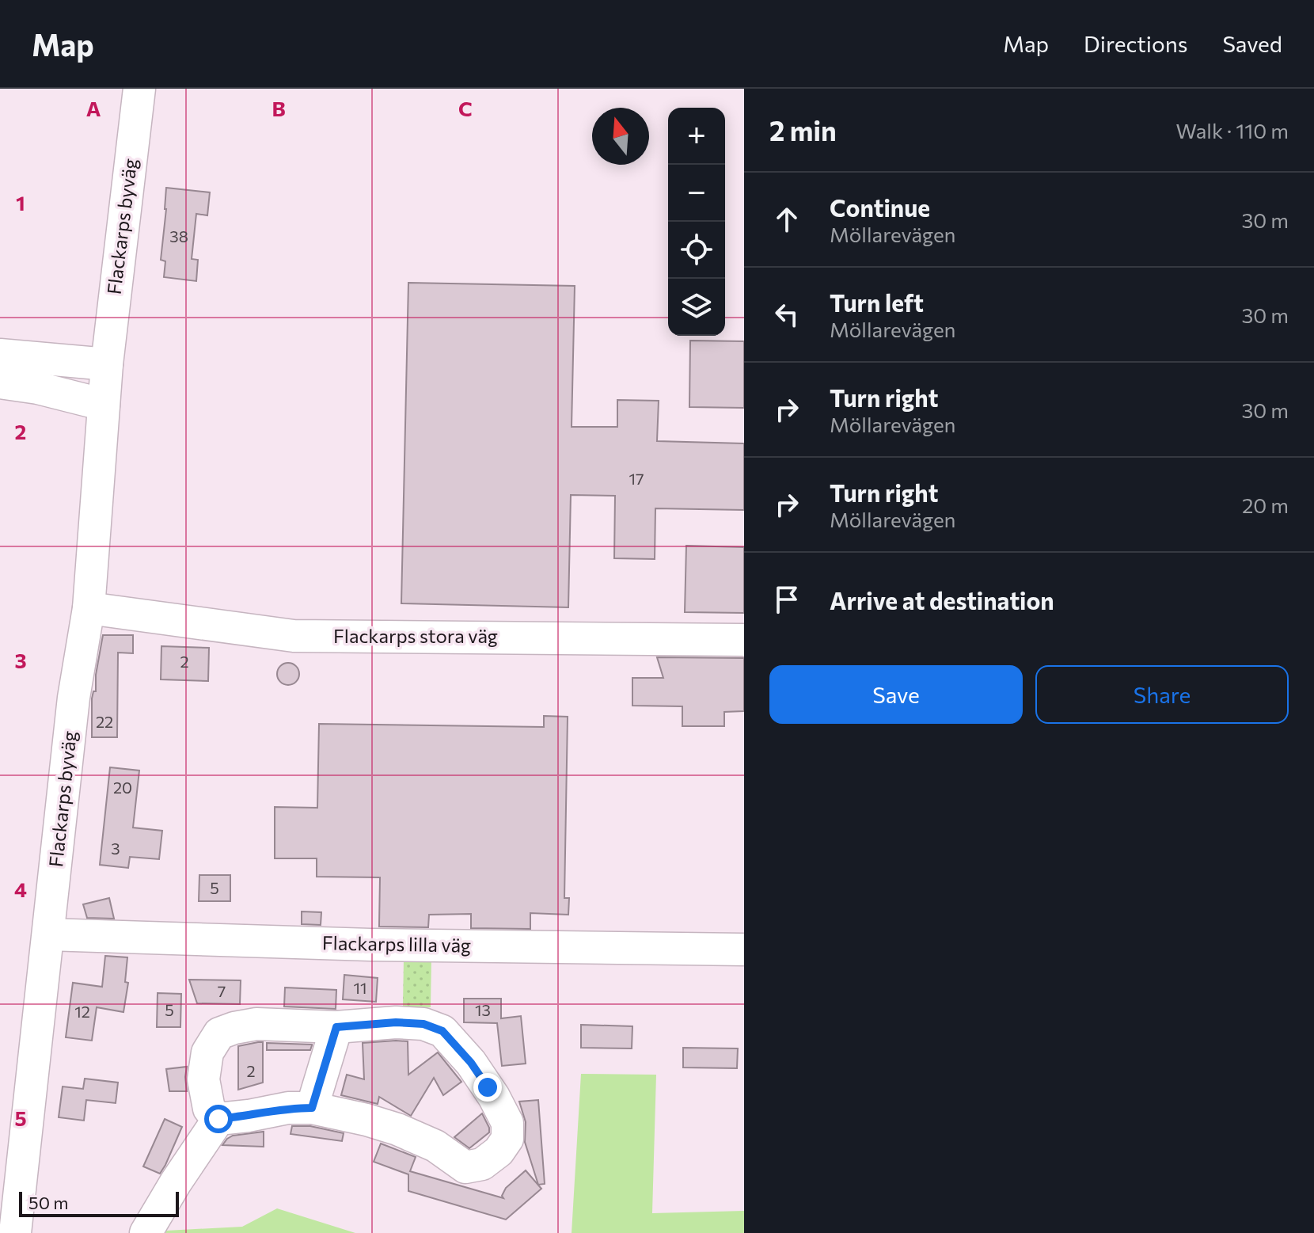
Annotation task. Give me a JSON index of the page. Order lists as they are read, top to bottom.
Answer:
{
  "streets": {
    "street": ["Flackarps byväg", "Flackarps stora väg", "Flackarps lilla väg"]
  },
  "crossings": [
    ["Flackarps byväg", "Flackarps stora väg"],
    ["Flackarps byväg", "Flackarps lilla väg"]
  ],
  "house_numbers": [
    "38",
    "17",
    "2",
    "22",
    "20",
    "3",
    "5",
    "11",
    "7",
    "5",
    "13",
    "12",
    "2"
  ],
  "scale_bar": "50 m",
  "north": "top",
  "page": {
    "header": "Map",
    "nav": ["Map", "Directions", "Saved"],
    "heading": ["2 min", "Walk · 110 m"],
    "map_buttons": ["+", "−"],
    "list": [
      ["Continue", "Möllarevägen", "30 m"],
      ["Turn left", "Möllarevägen", "30 m"],
      ["Turn right", "Möllarevägen", "30 m"],
      ["Turn right", "Möllarevägen", "20 m"],
      "Arrive at destination"
    ],
    "buttons": ["Save", "Share"],
    "scale": "50 m"
  },
  "grid": {
    "columns": ["A", "B", "C"],
    "rows": [
      "1",
      "2",
      "3",
      "4",
      "5"
    ]
  }
}
